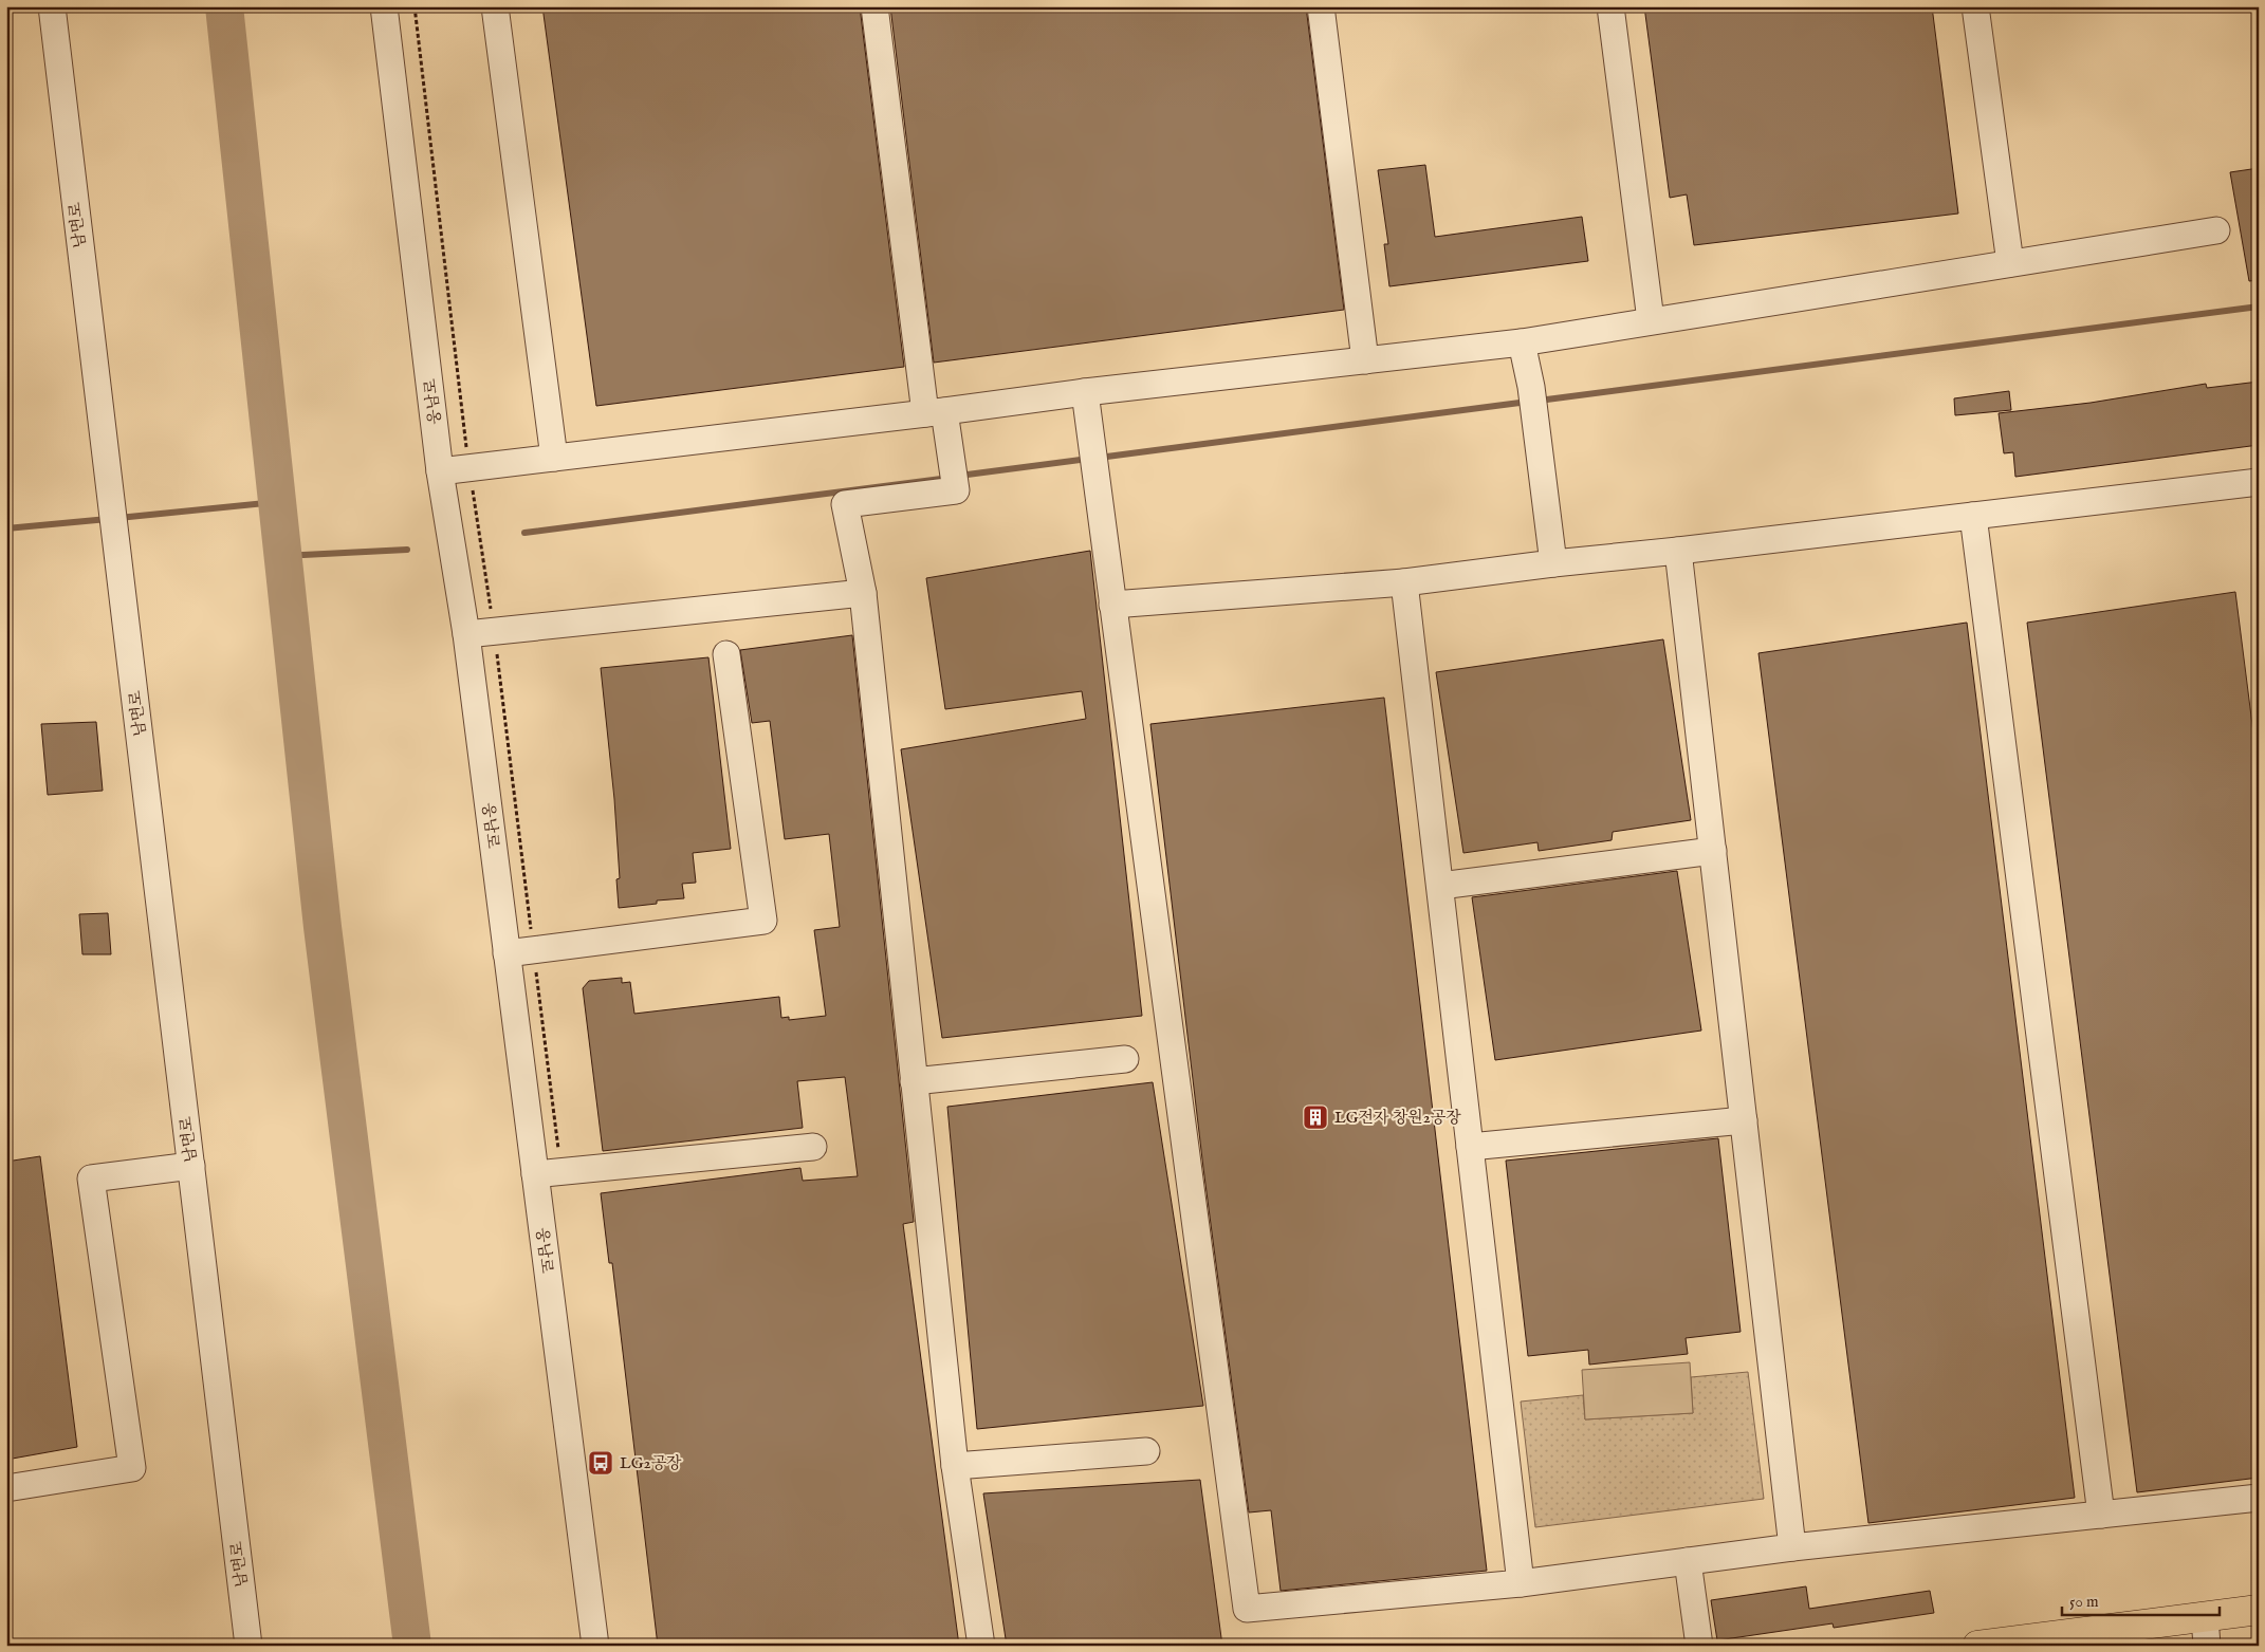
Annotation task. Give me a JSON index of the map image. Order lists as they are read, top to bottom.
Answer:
{
  "streets": {
    "street": ["남면로", "웅남로"]
  },
  "places": {
    "building": ["LG전자 창원2공장"],
    "bus stop": ["LG2공장"]
  },
  "scale_bar": "50 m"
}
